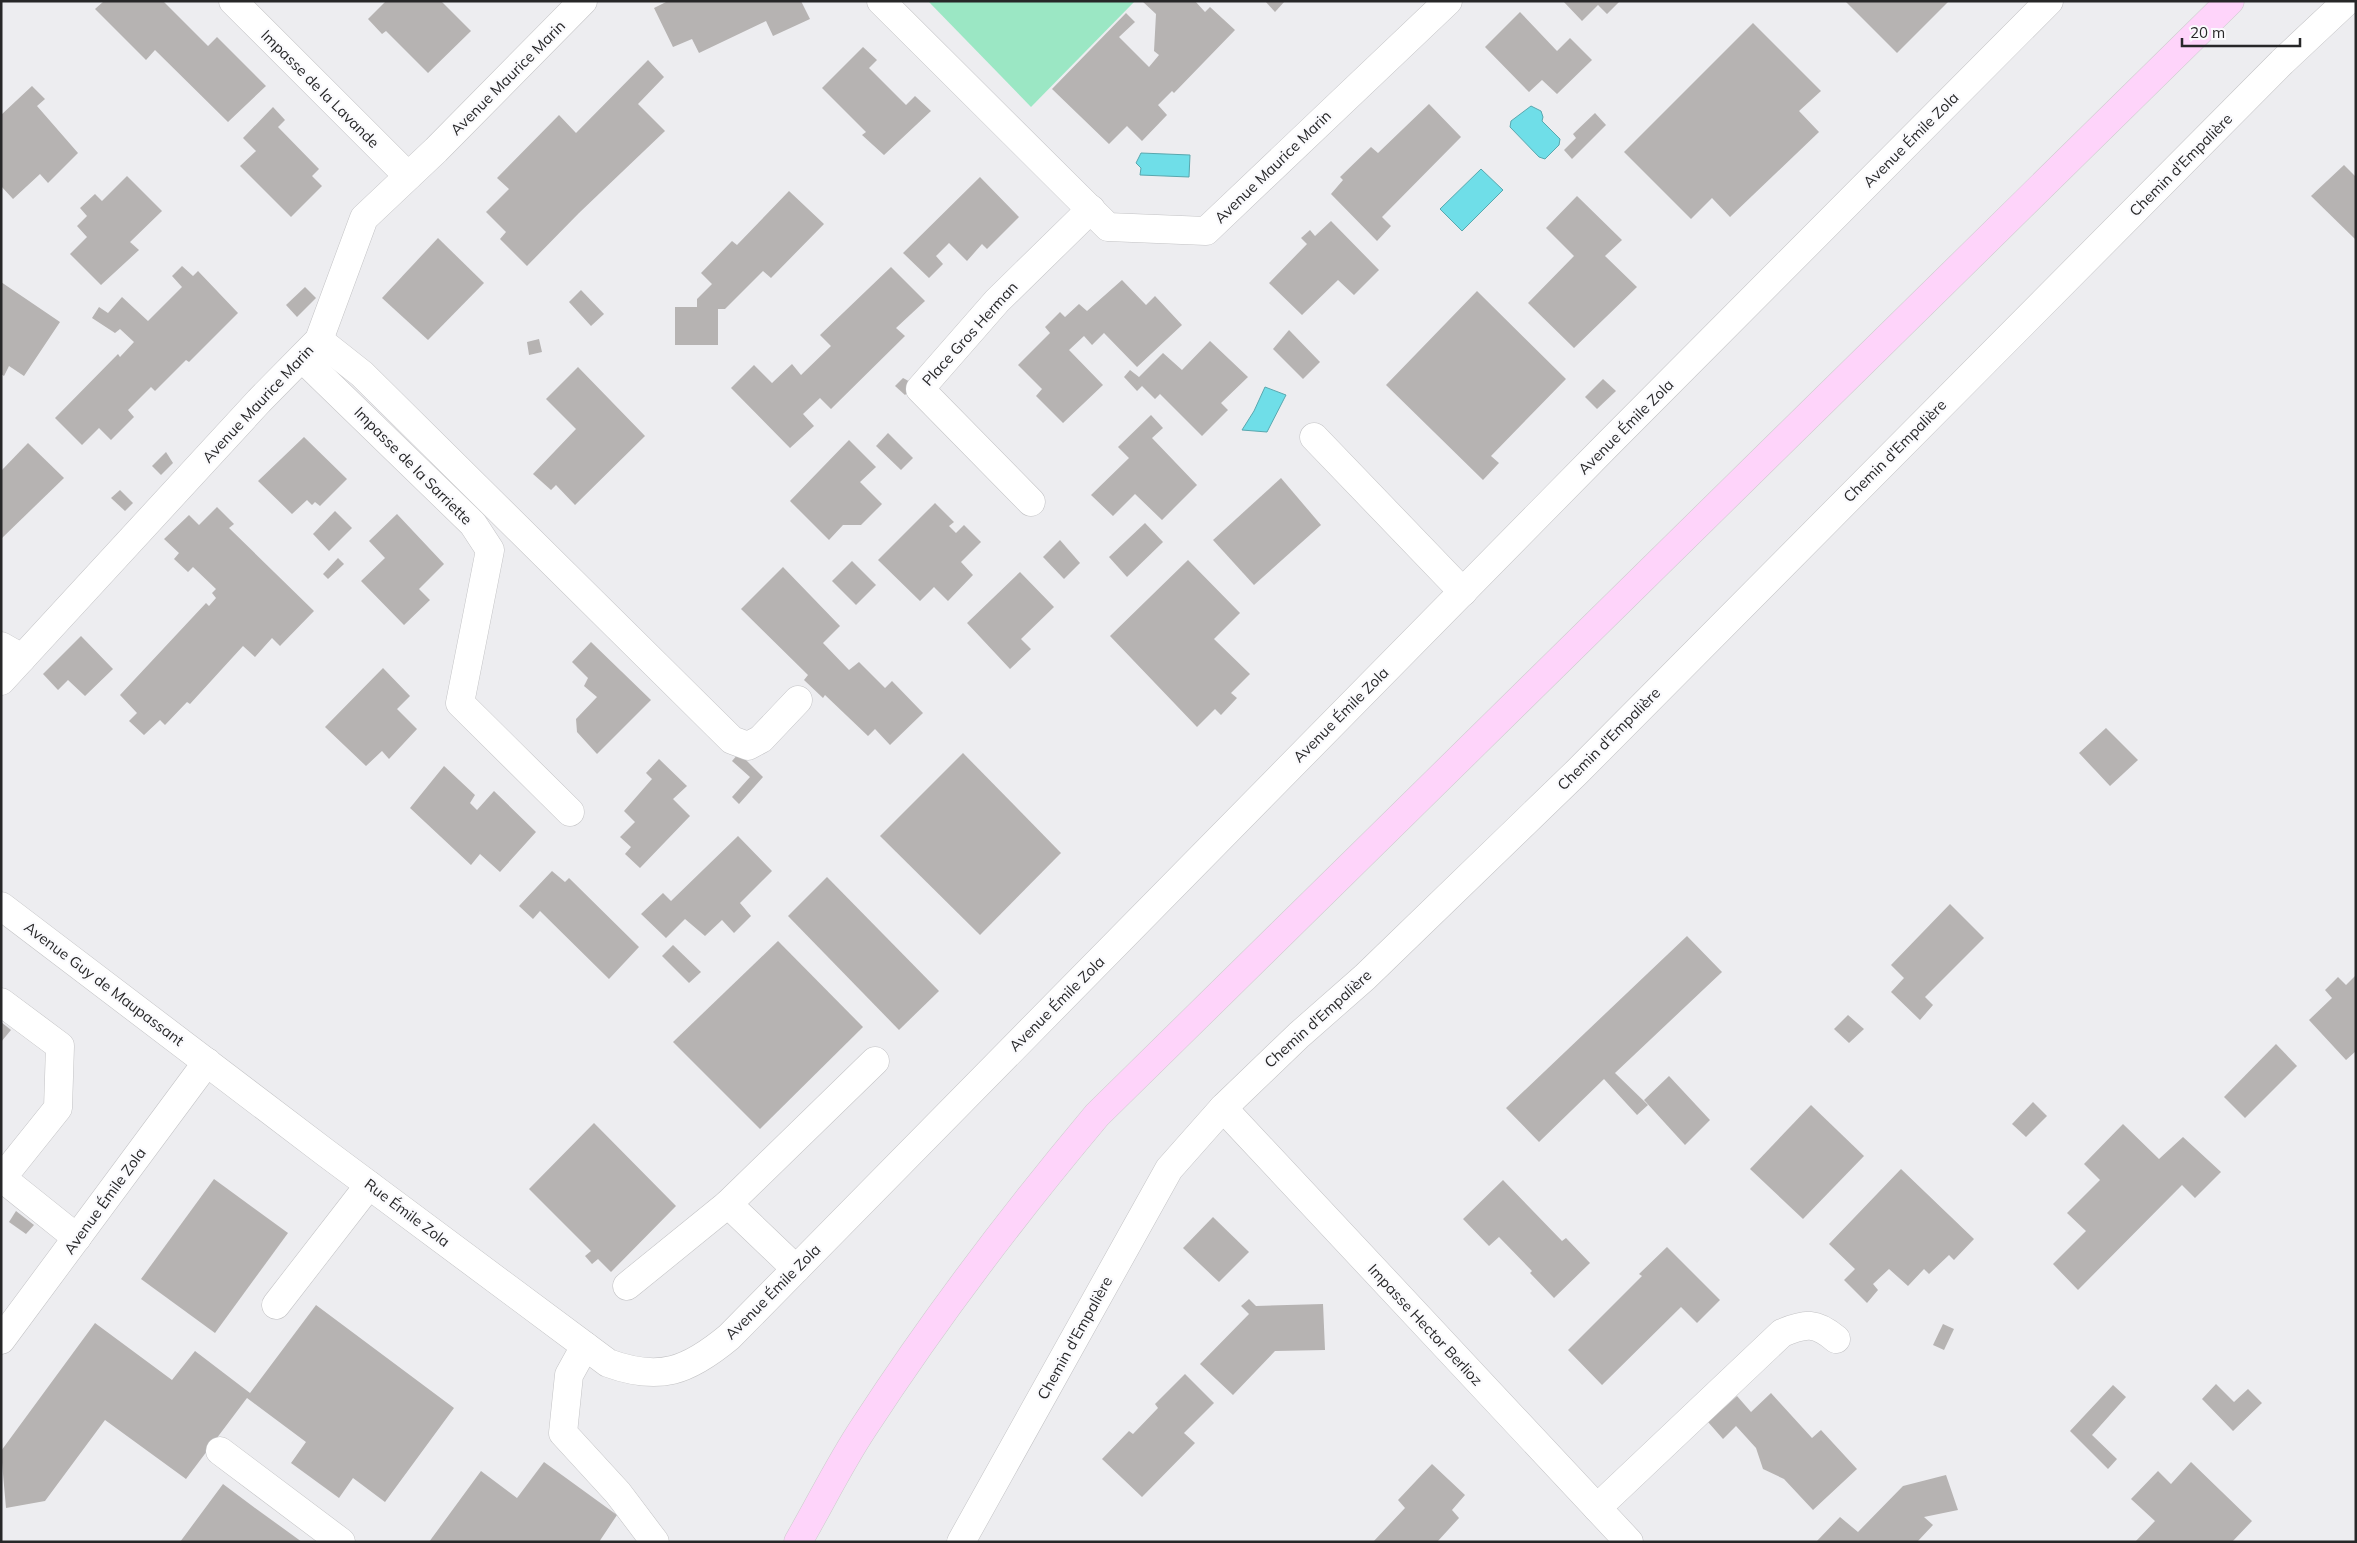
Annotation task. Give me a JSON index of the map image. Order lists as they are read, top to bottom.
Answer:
{
  "streets": {
    "street": [
      "Avenue Maurice Marin",
      "Impasse de la Lavande",
      "Avenue Émile Zola",
      "Chemin d'Empalière",
      "Place Gros Herman",
      "Impasse de la Sarriette",
      "Avenue Guy de Maupassant",
      "Rue Émile Zola",
      "Impasse Hector Berlioz"
    ]
  },
  "crossings": [
    ["Avenue Maurice Marin", "Impasse de la Lavande"],
    ["Avenue Maurice Marin", "Place Gros Herman"],
    ["Avenue Maurice Marin", "Impasse de la Sarriette"],
    ["Avenue Émile Zola", "Avenue Guy de Maupassant"],
    ["Avenue Émile Zola", "Rue Émile Zola"],
    ["Chemin d'Empalière", "Impasse Hector Berlioz"],
    ["Avenue Guy de Maupassant", "Rue Émile Zola"]
  ],
  "scale_bar": "20 m"
}
